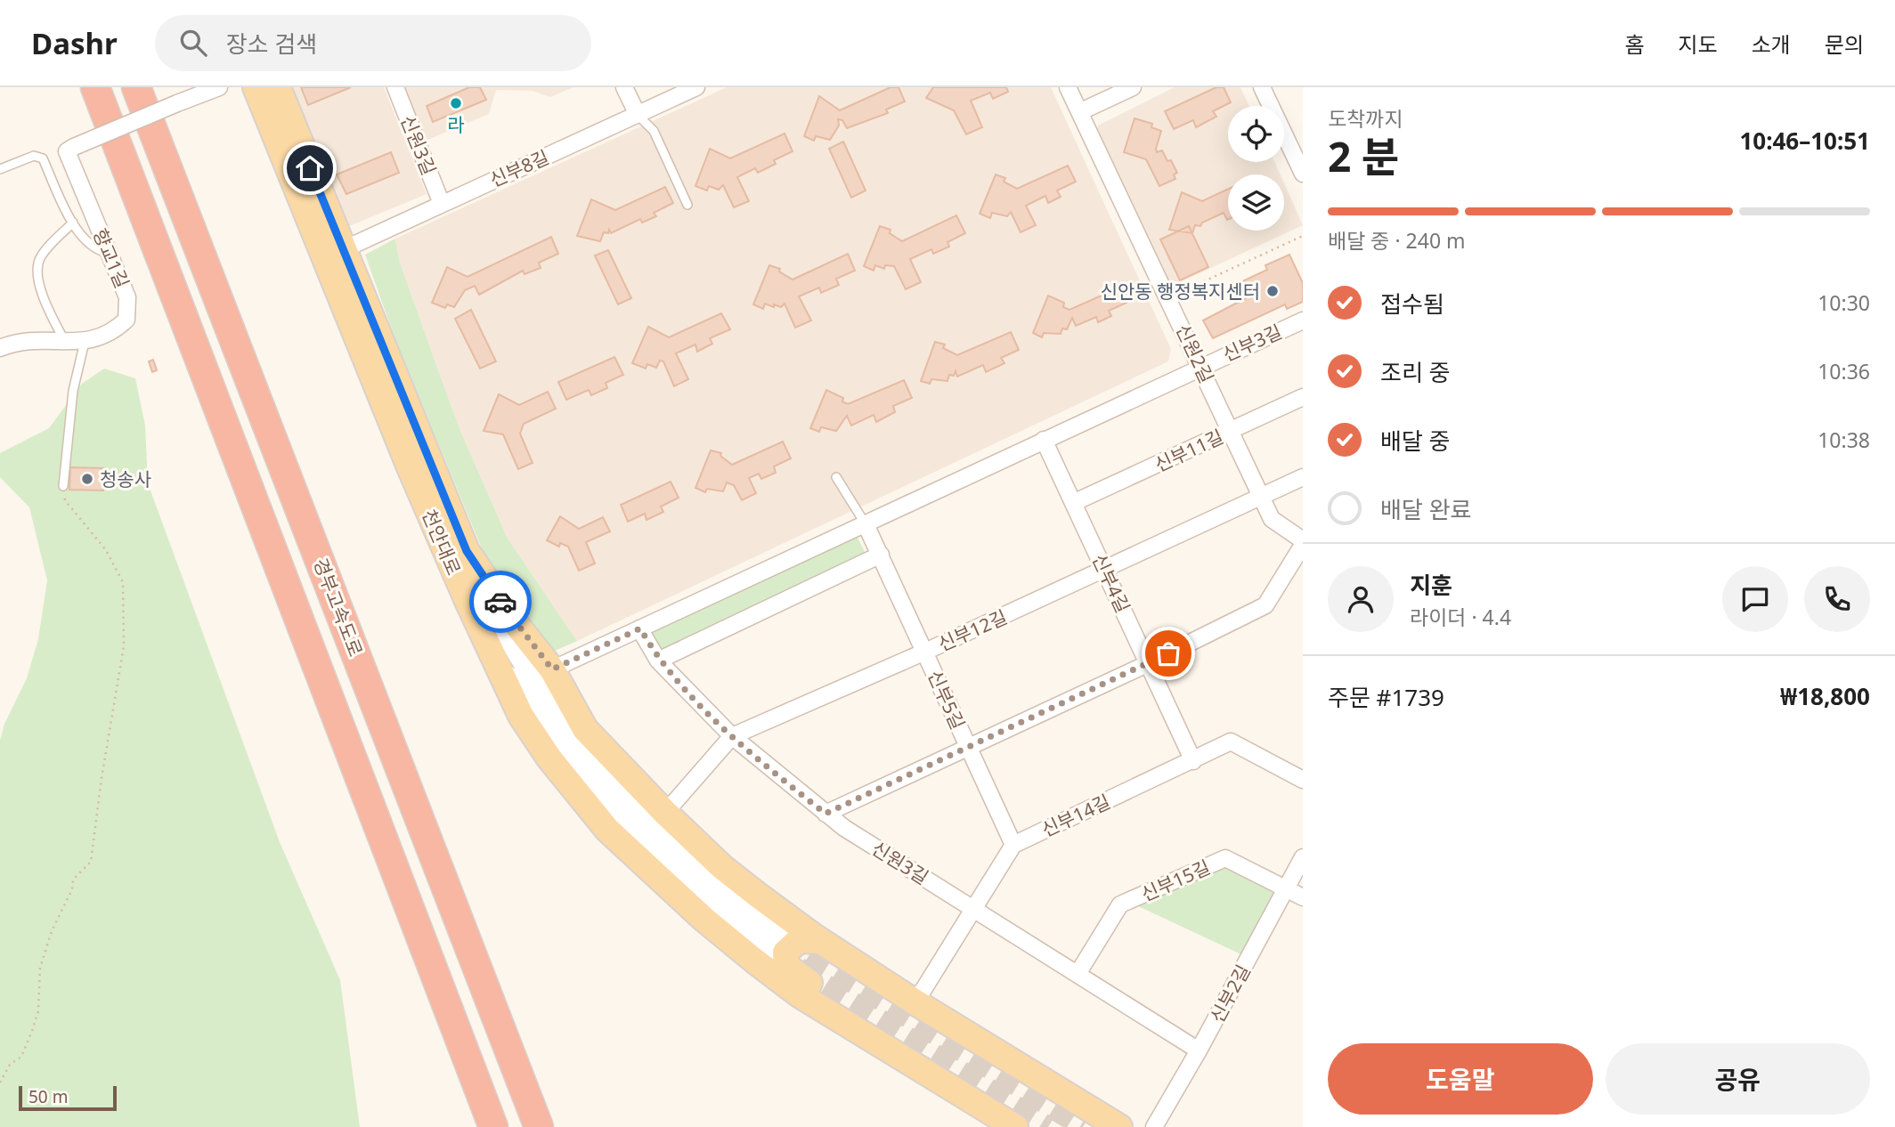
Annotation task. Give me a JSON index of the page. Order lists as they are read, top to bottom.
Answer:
{
  "streets": {
    "highway": ["경부고속도로"],
    "main road": ["천안대로"],
    "street": [
      "신원3길",
      "신부8길",
      "향교1길",
      "신부3길",
      "신원2길",
      "신부11길",
      "신부4길",
      "신부12길",
      "신부5길",
      "신부14길",
      "신부15길",
      "신부2길"
    ]
  },
  "crossings": [
    ["신원3길", "신부8길"],
    ["신원3길", "신부3길"],
    ["신원3길", "신부12길"],
    ["신원3길", "신부15길"],
    ["신원3길", "신부2길"],
    ["신부8길", "천안대로"],
    ["신부3길", "신원2길"],
    ["신부3길", "신부4길"],
    ["신부3길", "신부5길"],
    ["신원2길", "신부11길"],
    ["신원2길", "신부12길"],
    ["신부11길", "신부4길"],
    ["신부4길", "신부12길"],
    ["신부4길", "신부14길"],
    ["신부12길", "신부5길"],
    ["신부5길", "신부14길"],
    ["신부15길", "신부2길"]
  ],
  "places": ["라", "신안동 행정복지센터", "청송사"],
  "scale_bar": "50 m",
  "page": {
    "header": "Dashr",
    "search": "장소 검색",
    "nav": [
      "홈",
      "지도",
      "소개",
      "문의"
    ],
    "heading": ["2 분", "도착까지", "10:46–10:51"],
    "panel": [
      "지훈",
      "라이더 · 4.4",
      "주문 #1739",
      "₩18,800"
    ],
    "bar": "배달 중 · 240 m",
    "list": [
      ["접수됨", "10:30"],
      ["조리 중", "10:36"],
      ["배달 중", "10:38"],
      "배달 완료"
    ],
    "buttons": ["도움말", "공유"],
    "scale": "50 m"
  }
}
